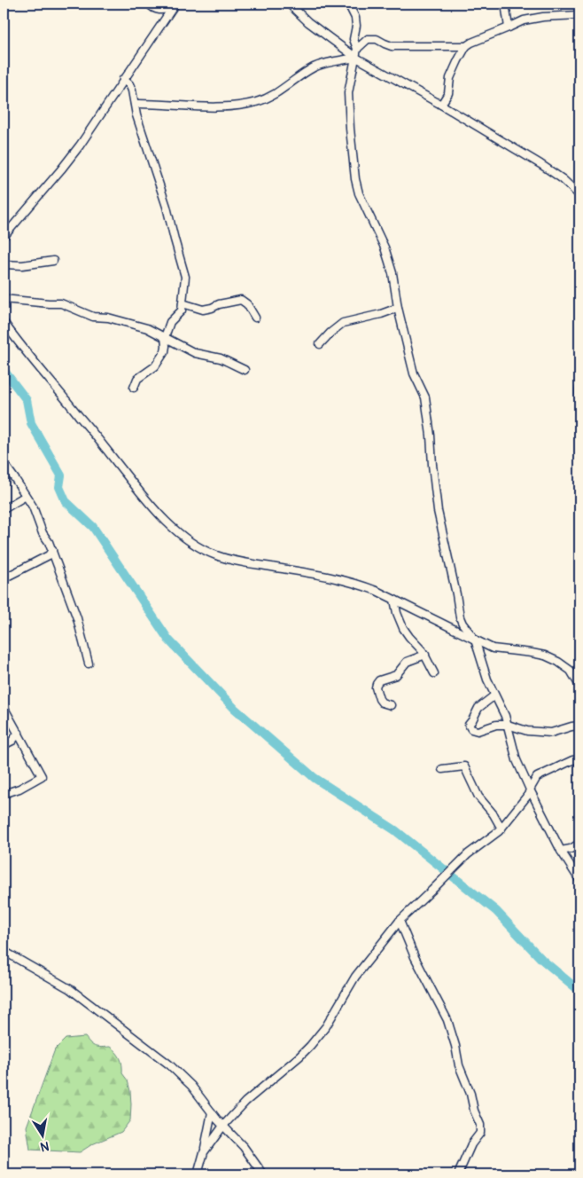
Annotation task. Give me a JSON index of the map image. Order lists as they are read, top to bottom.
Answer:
{
  "north": "bottom"
}
